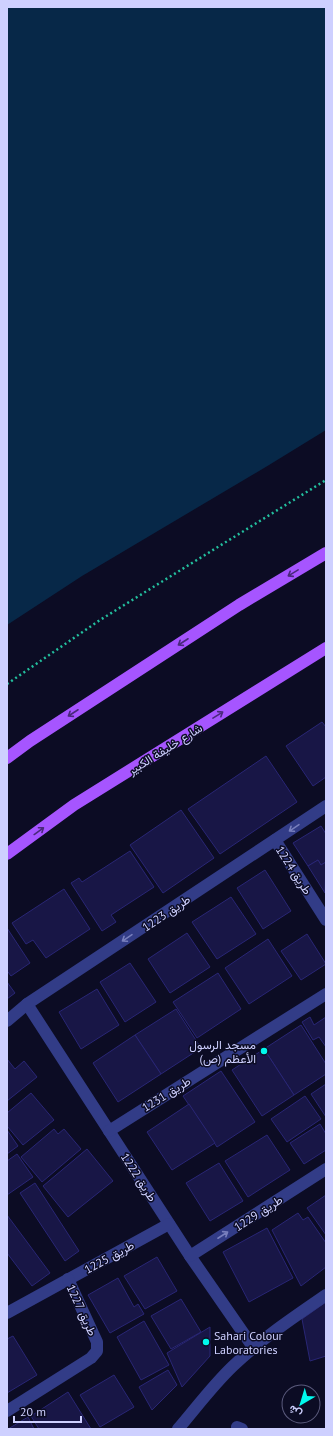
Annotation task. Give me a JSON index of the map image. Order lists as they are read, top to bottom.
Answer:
{
  "streets": {
    "main road": ["شارع خليفة الكبير"],
    "street": [
      "طريق 1224",
      "طريق 1223",
      "طريق 1231",
      "طريق 1222",
      "طريق 1229",
      "طريق 1225",
      "طريق 1227"
    ]
  },
  "crossings": [
    ["طريق 1224", "طريق 1223"],
    ["طريق 1223", "طريق 1222"],
    ["طريق 1231", "طريق 1222"],
    ["طريق 1222", "طريق 1229"],
    ["طريق 1222", "طريق 1225"],
    ["طريق 1225", "طريق 1227"]
  ],
  "one_way": ["طريق 1223"],
  "places": ["مسجد الرسول الأعظم (ص)", "Sahari Colour Laboratories"],
  "scale_bar": "20 m",
  "north": "bottom left"
}
